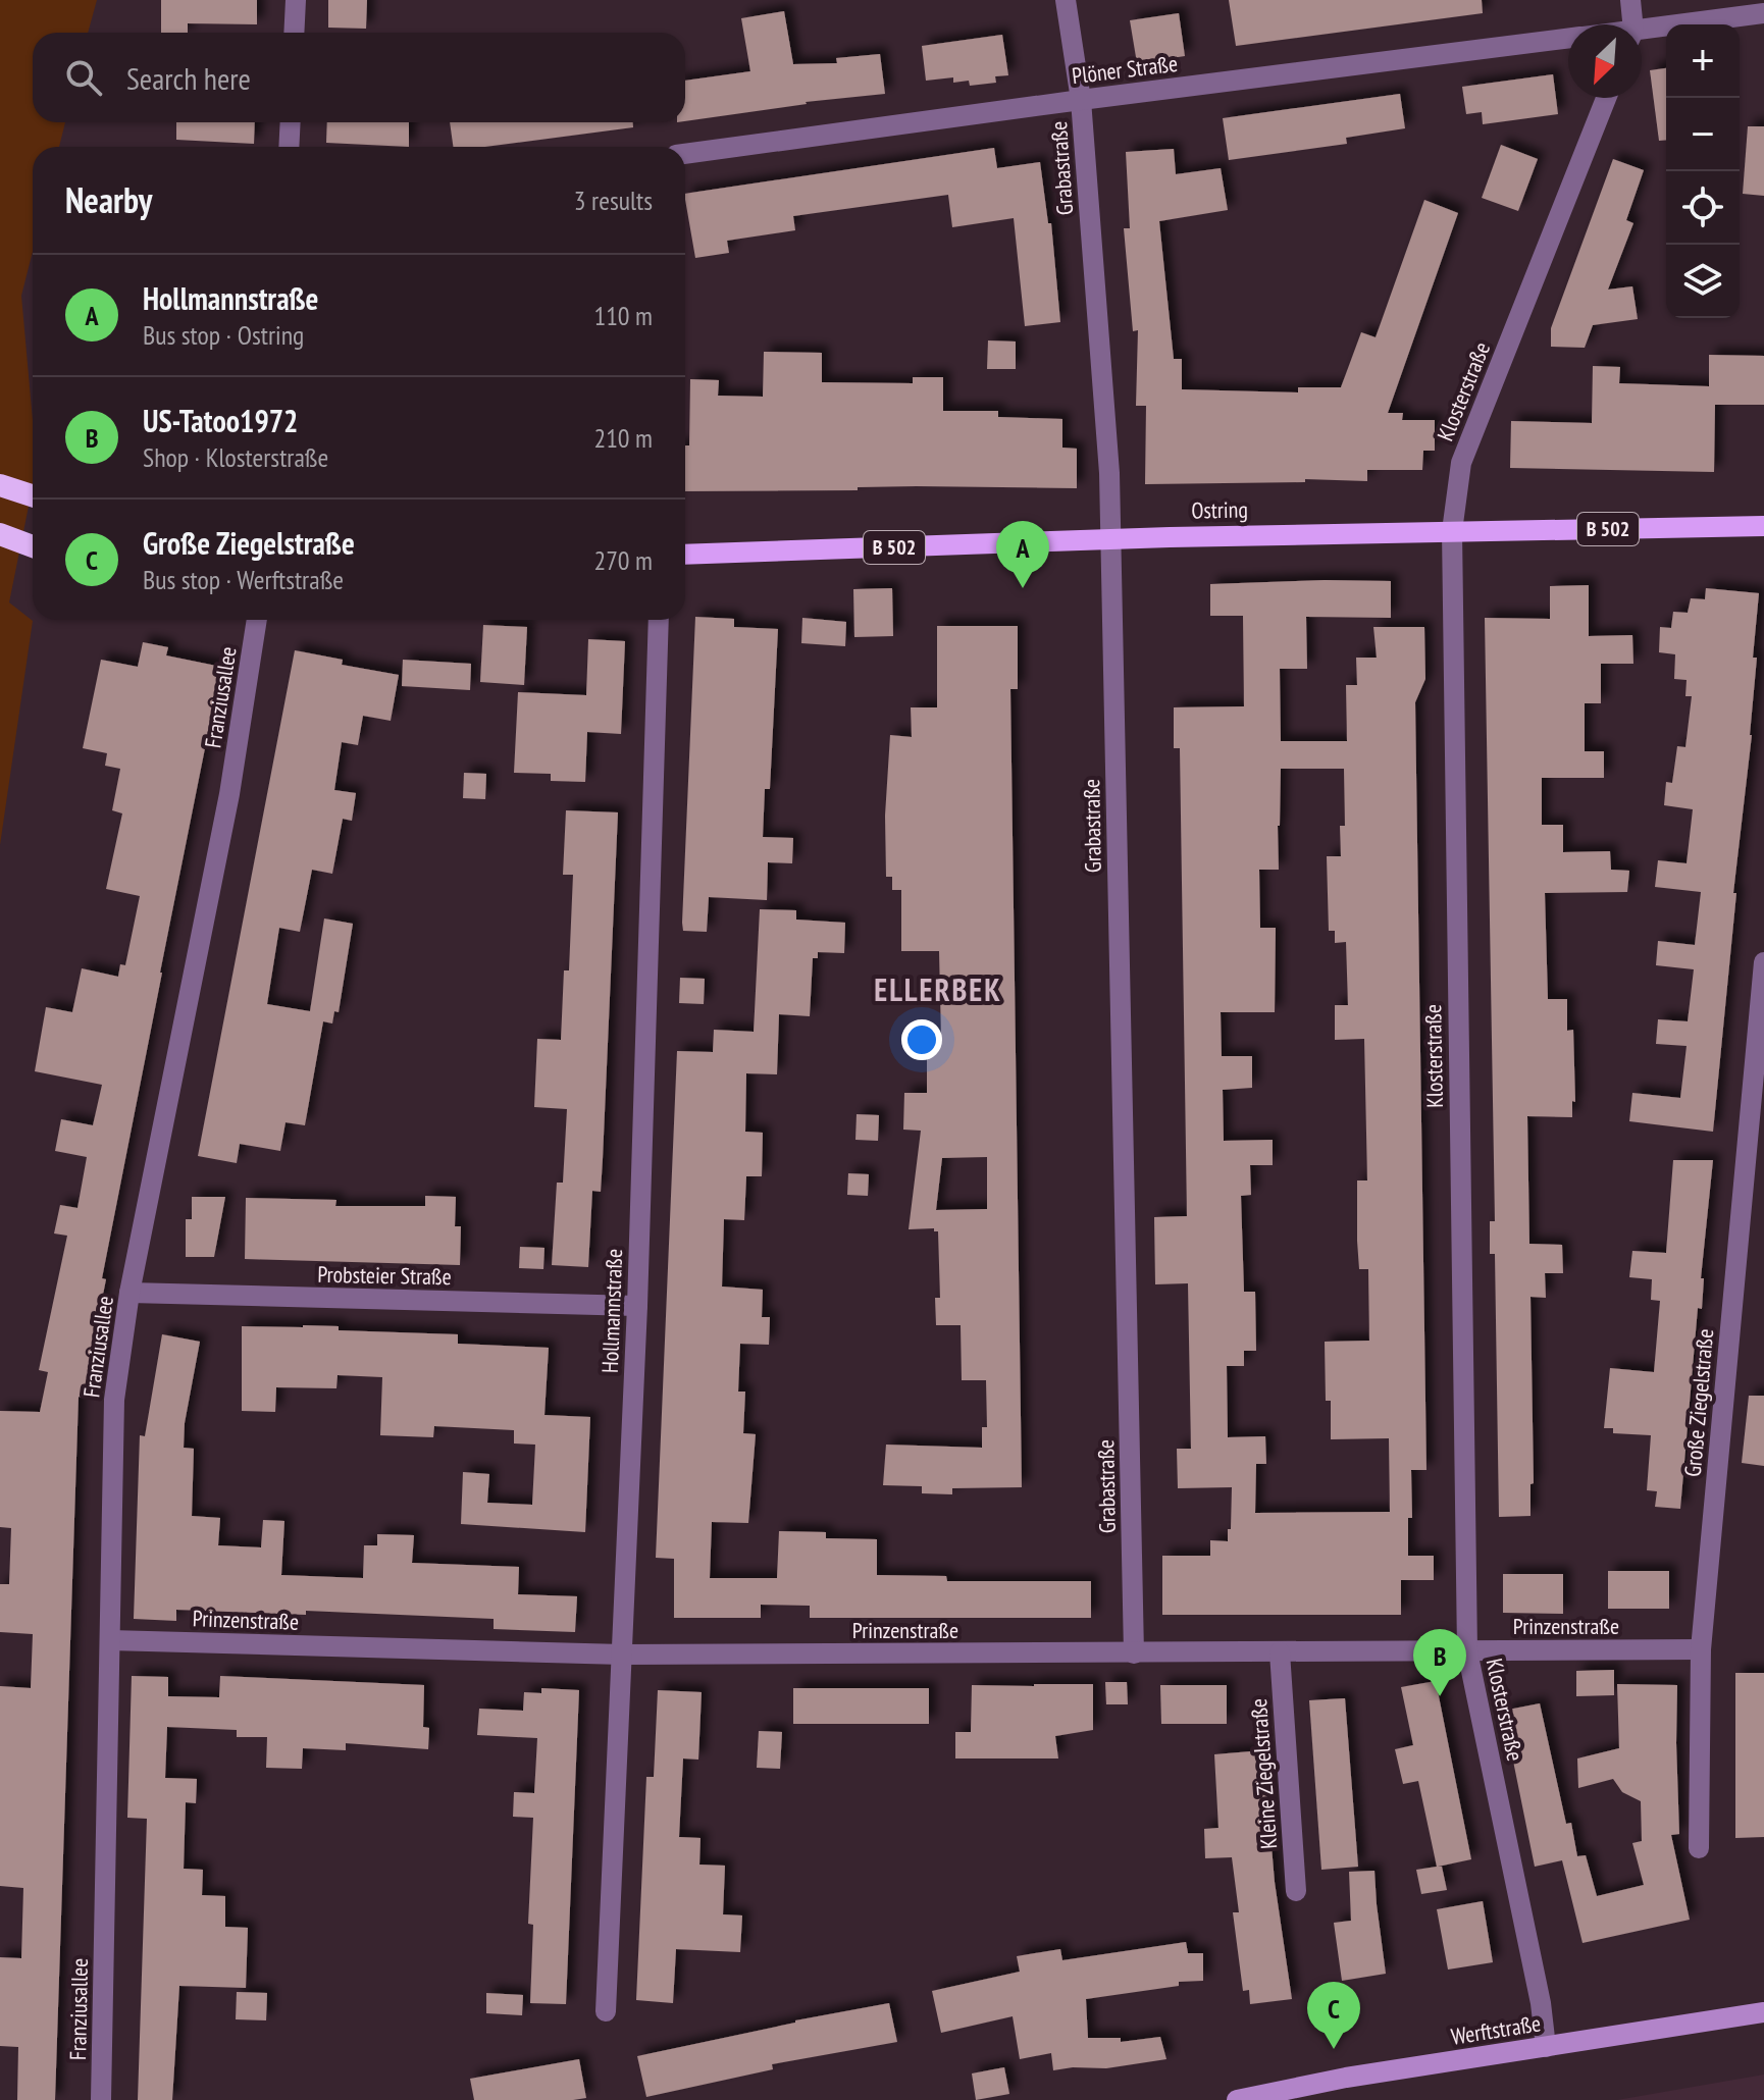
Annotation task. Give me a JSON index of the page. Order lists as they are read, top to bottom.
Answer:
{
  "streets": {
    "main road": ["Ostring", "B 502", "Werftstraße"],
    "street": [
      "Plöner Straße",
      "Grabastraße",
      "Klosterstraße",
      "Franziusallee",
      "Probsteier Straße",
      "Hollmannstraße",
      "Große Ziegelstraße",
      "Prinzenstraße",
      "Kleine Ziegelstraße"
    ]
  },
  "crossings": [
    ["Plöner Straße", "Grabastraße"],
    ["Grabastraße", "Ostring"],
    ["Grabastraße", "Prinzenstraße"],
    ["Klosterstraße", "Ostring"],
    ["Klosterstraße", "Prinzenstraße"],
    ["Klosterstraße", "Werftstraße"],
    ["Franziusallee", "Probsteier Straße"],
    ["Franziusallee", "Prinzenstraße"],
    ["Probsteier Straße", "Hollmannstraße"],
    ["Hollmannstraße", "Prinzenstraße"],
    ["Große Ziegelstraße", "Prinzenstraße"],
    ["Prinzenstraße", "Kleine Ziegelstraße"]
  ],
  "districts": ["ELLERBEK"],
  "north": "bottom left",
  "page": {
    "map_buttons": ["+", "−"],
    "search": "Search here",
    "heading": ["Nearby", "3 results"],
    "list": [
      {
        "mark": "A",
        "name": "Hollmannstraße",
        "note": "Bus stop · Ostring",
        "value": "110 m"
      },
      {
        "mark": "B",
        "name": "US-Tatoo1972",
        "note": "Shop · Klosterstraße",
        "value": "210 m"
      },
      {
        "mark": "C",
        "name": "Große Ziegelstraße",
        "note": "Bus stop · Werftstraße",
        "value": "270 m"
      }
    ],
    "pins": ["A", "B", "C"]
  }
}
